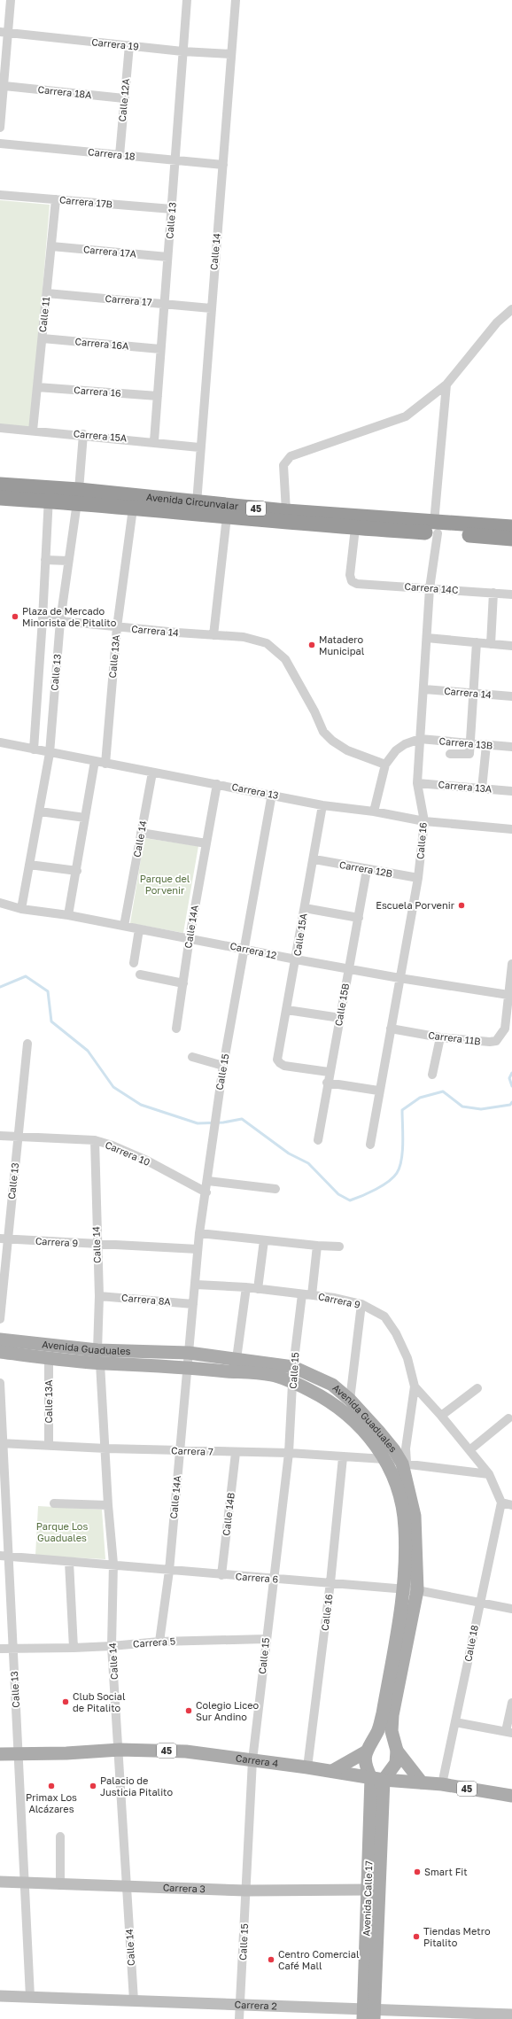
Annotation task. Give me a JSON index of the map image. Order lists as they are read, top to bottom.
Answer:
{
  "streets": {
    "highway": ["Avenida Circunvalar", "45"],
    "main road": [
      "Avenida Guaduales",
      "Carrera 4",
      "Carrera 3",
      "Avenida Calle 17",
      "Carrera 2"
    ],
    "street": [
      "Carrera 19",
      "Carrera 18A",
      "Calle 12A",
      "Carrera 18",
      "Carrera 17B",
      "Calle 13",
      "Carrera 17A",
      "Calle 14",
      "Carrera 17",
      "Calle 11",
      "Carrera 16A",
      "Carrera 16",
      "Carrera 15A",
      "Carrera 14C",
      "Carrera 14",
      "Calle 13A",
      "Carrera 13B",
      "Carrera 13A",
      "Carrera 13",
      "Calle 16",
      "Carrera 12B",
      "Calle 14A",
      "Calle 15A",
      "Carrera 12",
      "Calle 15B",
      "Carrera 11B",
      "Calle 15",
      "Carrera 10",
      "Carrera 9",
      "Carrera 8A",
      "Carrera 7",
      "Calle 14B",
      "Carrera 6",
      "Carrera 5",
      "Calle 18"
    ]
  },
  "crossings": [
    ["Carrera 19", "Calle 12A"],
    ["Carrera 19", "Calle 13"],
    ["Carrera 19", "Calle 14"],
    ["Carrera 18A", "Calle 12A"],
    ["Calle 12A", "Carrera 18"],
    ["Carrera 18", "Calle 13"],
    ["Carrera 18", "Calle 14"],
    ["Carrera 17B", "Calle 13"],
    ["Carrera 17B", "Calle 11"],
    ["Calle 13", "Carrera 17A"],
    ["Calle 13", "Carrera 17"],
    ["Calle 13", "Carrera 16A"],
    ["Calle 13", "Carrera 16"],
    ["Calle 13", "Carrera 15A"],
    ["Calle 13", "Avenida Circunvalar"],
    ["Calle 13", "Carrera 14"],
    ["Calle 13", "Carrera 13"],
    ["Calle 13", "Carrera 12"],
    ["Calle 13", "Carrera 10"],
    ["Calle 13", "Carrera 9"],
    ["Calle 13", "Carrera 7"],
    ["Calle 13", "Carrera 6"],
    ["Calle 13", "Carrera 5"],
    ["Calle 13", "Carrera 4"],
    ["Calle 13", "Carrera 3"],
    ["Calle 13", "Carrera 2"],
    ["Carrera 17A", "Calle 11"],
    ["Calle 14", "Carrera 17"],
    ["Calle 14", "Carrera 15A"],
    ["Calle 14", "Avenida Circunvalar"],
    ["Calle 14", "Carrera 13"],
    ["Calle 14", "Carrera 12"],
    ["Calle 14", "Carrera 10"],
    ["Calle 14", "Carrera 9"],
    ["Calle 14", "Carrera 8A"],
    ["Calle 14", "Avenida Guaduales"],
    ["Calle 14", "Carrera 7"],
    ["Calle 14", "Carrera 6"],
    ["Calle 14", "Carrera 5"],
    ["Calle 14", "Carrera 4"],
    ["Calle 14", "Carrera 3"],
    ["Calle 14", "Carrera 2"],
    ["Carrera 17", "Calle 11"],
    ["Calle 11", "Carrera 16A"],
    ["Calle 11", "Carrera 16"],
    ["Calle 11", "Carrera 15A"],
    ["Avenida Circunvalar", "Carrera 14C"],
    ["Avenida Circunvalar", "Calle 13A"],
    ["Avenida Circunvalar", "Calle 16"],
    ["Carrera 14C", "Calle 16"],
    ["Carrera 14", "Calle 13A"],
    ["Carrera 14", "Calle 16"],
    ["Calle 13A", "Carrera 13"],
    ["Calle 13A", "Avenida Guaduales"],
    ["Calle 13A", "Carrera 7"],
    ["Carrera 13B", "Calle 16"],
    ["Carrera 13A", "Calle 16"],
    ["Carrera 13", "Calle 16"],
    ["Carrera 13", "Calle 14A"],
    ["Carrera 13", "Calle 15A"],
    ["Carrera 13", "Calle 15"],
    ["Calle 16", "Carrera 12B"],
    ["Calle 16", "Carrera 12"],
    ["Calle 16", "Carrera 11B"],
    ["Calle 16", "Carrera 7"],
    ["Calle 16", "Carrera 6"],
    ["Calle 16", "Carrera 4"],
    ["Carrera 12B", "Calle 15A"],
    ["Carrera 12B", "Calle 15B"],
    ["Calle 14A", "Carrera 12"],
    ["Calle 14A", "Calle 15"],
    ["Calle 14A", "Avenida Guaduales"],
    ["Calle 14A", "Carrera 7"],
    ["Calle 14A", "Carrera 6"],
    ["Calle 14A", "Carrera 5"],
    ["Calle 15A", "Carrera 12"],
    ["Calle 15A", "Calle 15B"],
    ["Carrera 12", "Calle 15B"],
    ["Carrera 12", "Calle 15"],
    ["Calle 15", "Carrera 10"],
    ["Calle 15", "Carrera 9"],
    ["Calle 15", "Carrera 8A"],
    ["Calle 15", "Avenida Guaduales"],
    ["Calle 15", "Carrera 7"],
    ["Calle 15", "Carrera 6"],
    ["Calle 15", "Carrera 5"],
    ["Calle 15", "Carrera 4"],
    ["Calle 15", "Carrera 3"],
    ["Calle 15", "Carrera 2"],
    ["Carrera 9", "Calle 18"],
    ["Avenida Guaduales", "Carrera 7"],
    ["Avenida Guaduales", "Carrera 6"],
    ["Avenida Guaduales", "Carrera 4"],
    ["Avenida Guaduales", "Avenida Calle 17"],
    ["Carrera 7", "Calle 14B"],
    ["Calle 14B", "Carrera 6"],
    ["Carrera 6", "Calle 18"],
    ["Calle 18", "Carrera 4"],
    ["Carrera 4", "Avenida Calle 17"],
    ["Carrera 3", "Avenida Calle 17"],
    ["Avenida Calle 17", "Carrera 2"]
  ],
  "parks": ["Parque del Porvenir", "Parque Los Guaduales"],
  "places": [
    "Plaza de Mercado Minorista de Pitalito",
    "Matadero Municipal",
    "Escuela Porvenir",
    "Club Social de Pitalito",
    "Colegio Liceo Sur Andino",
    "Primax Los Alcázares",
    "Palacio de Justicia Pitalito",
    "Smart Fit",
    "Tiendas Metro Pitalito",
    "Centro Comercial Café Mall"
  ]
}
